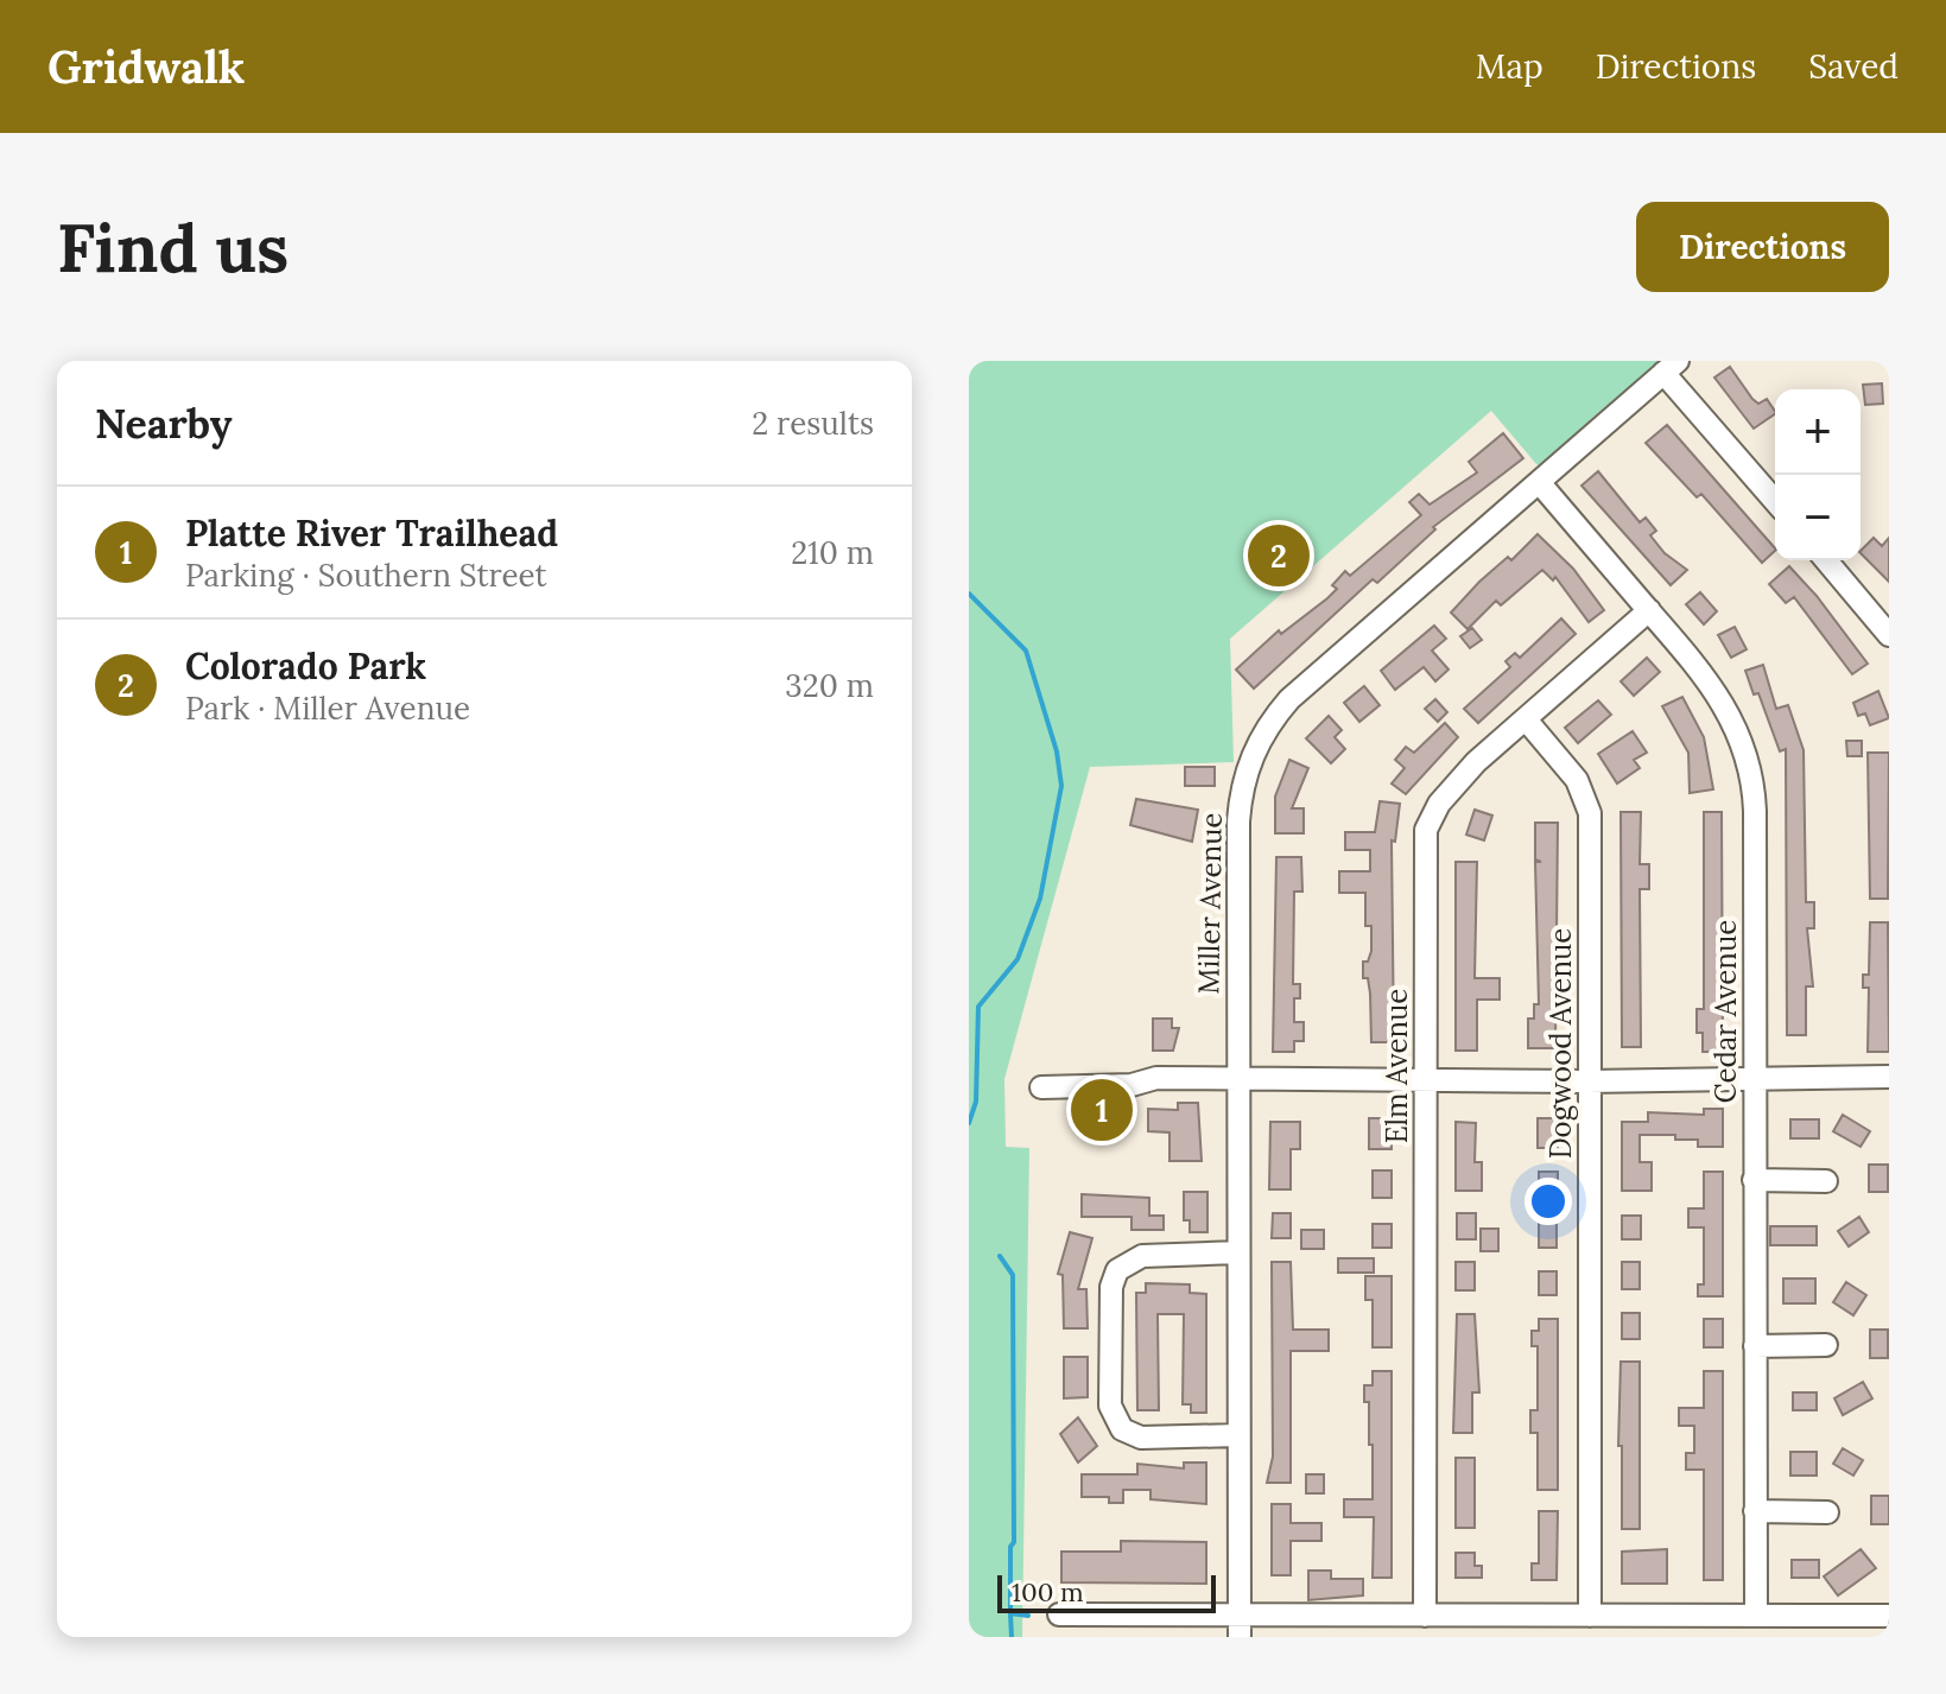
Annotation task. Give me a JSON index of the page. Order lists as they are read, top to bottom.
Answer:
{
  "streets": {
    "street": [
      "Miller Avenue",
      "Cedar Avenue",
      "Dogwood Avenue",
      "Elm Avenue"
    ]
  },
  "crossings": [
    ["Miller Avenue", "Cedar Avenue"],
    ["Cedar Avenue", "Elm Avenue"],
    ["Dogwood Avenue", "Elm Avenue"]
  ],
  "scale_bar": "100 m",
  "page": {
    "header": "Gridwalk",
    "nav": ["Map", "Directions", "Saved"],
    "buttons": "Directions",
    "title": "Find us",
    "heading": ["Nearby", "2 results"],
    "map_buttons": ["+", "−"],
    "list": [
      {
        "mark": "1",
        "name": "Platte River Trailhead",
        "note": "Parking · Southern Street",
        "value": "210 m"
      },
      {
        "mark": "2",
        "name": "Colorado Park",
        "note": "Park · Miller Avenue",
        "value": "320 m"
      }
    ],
    "pins": ["2", "1"],
    "scale": "100 m"
  }
}
